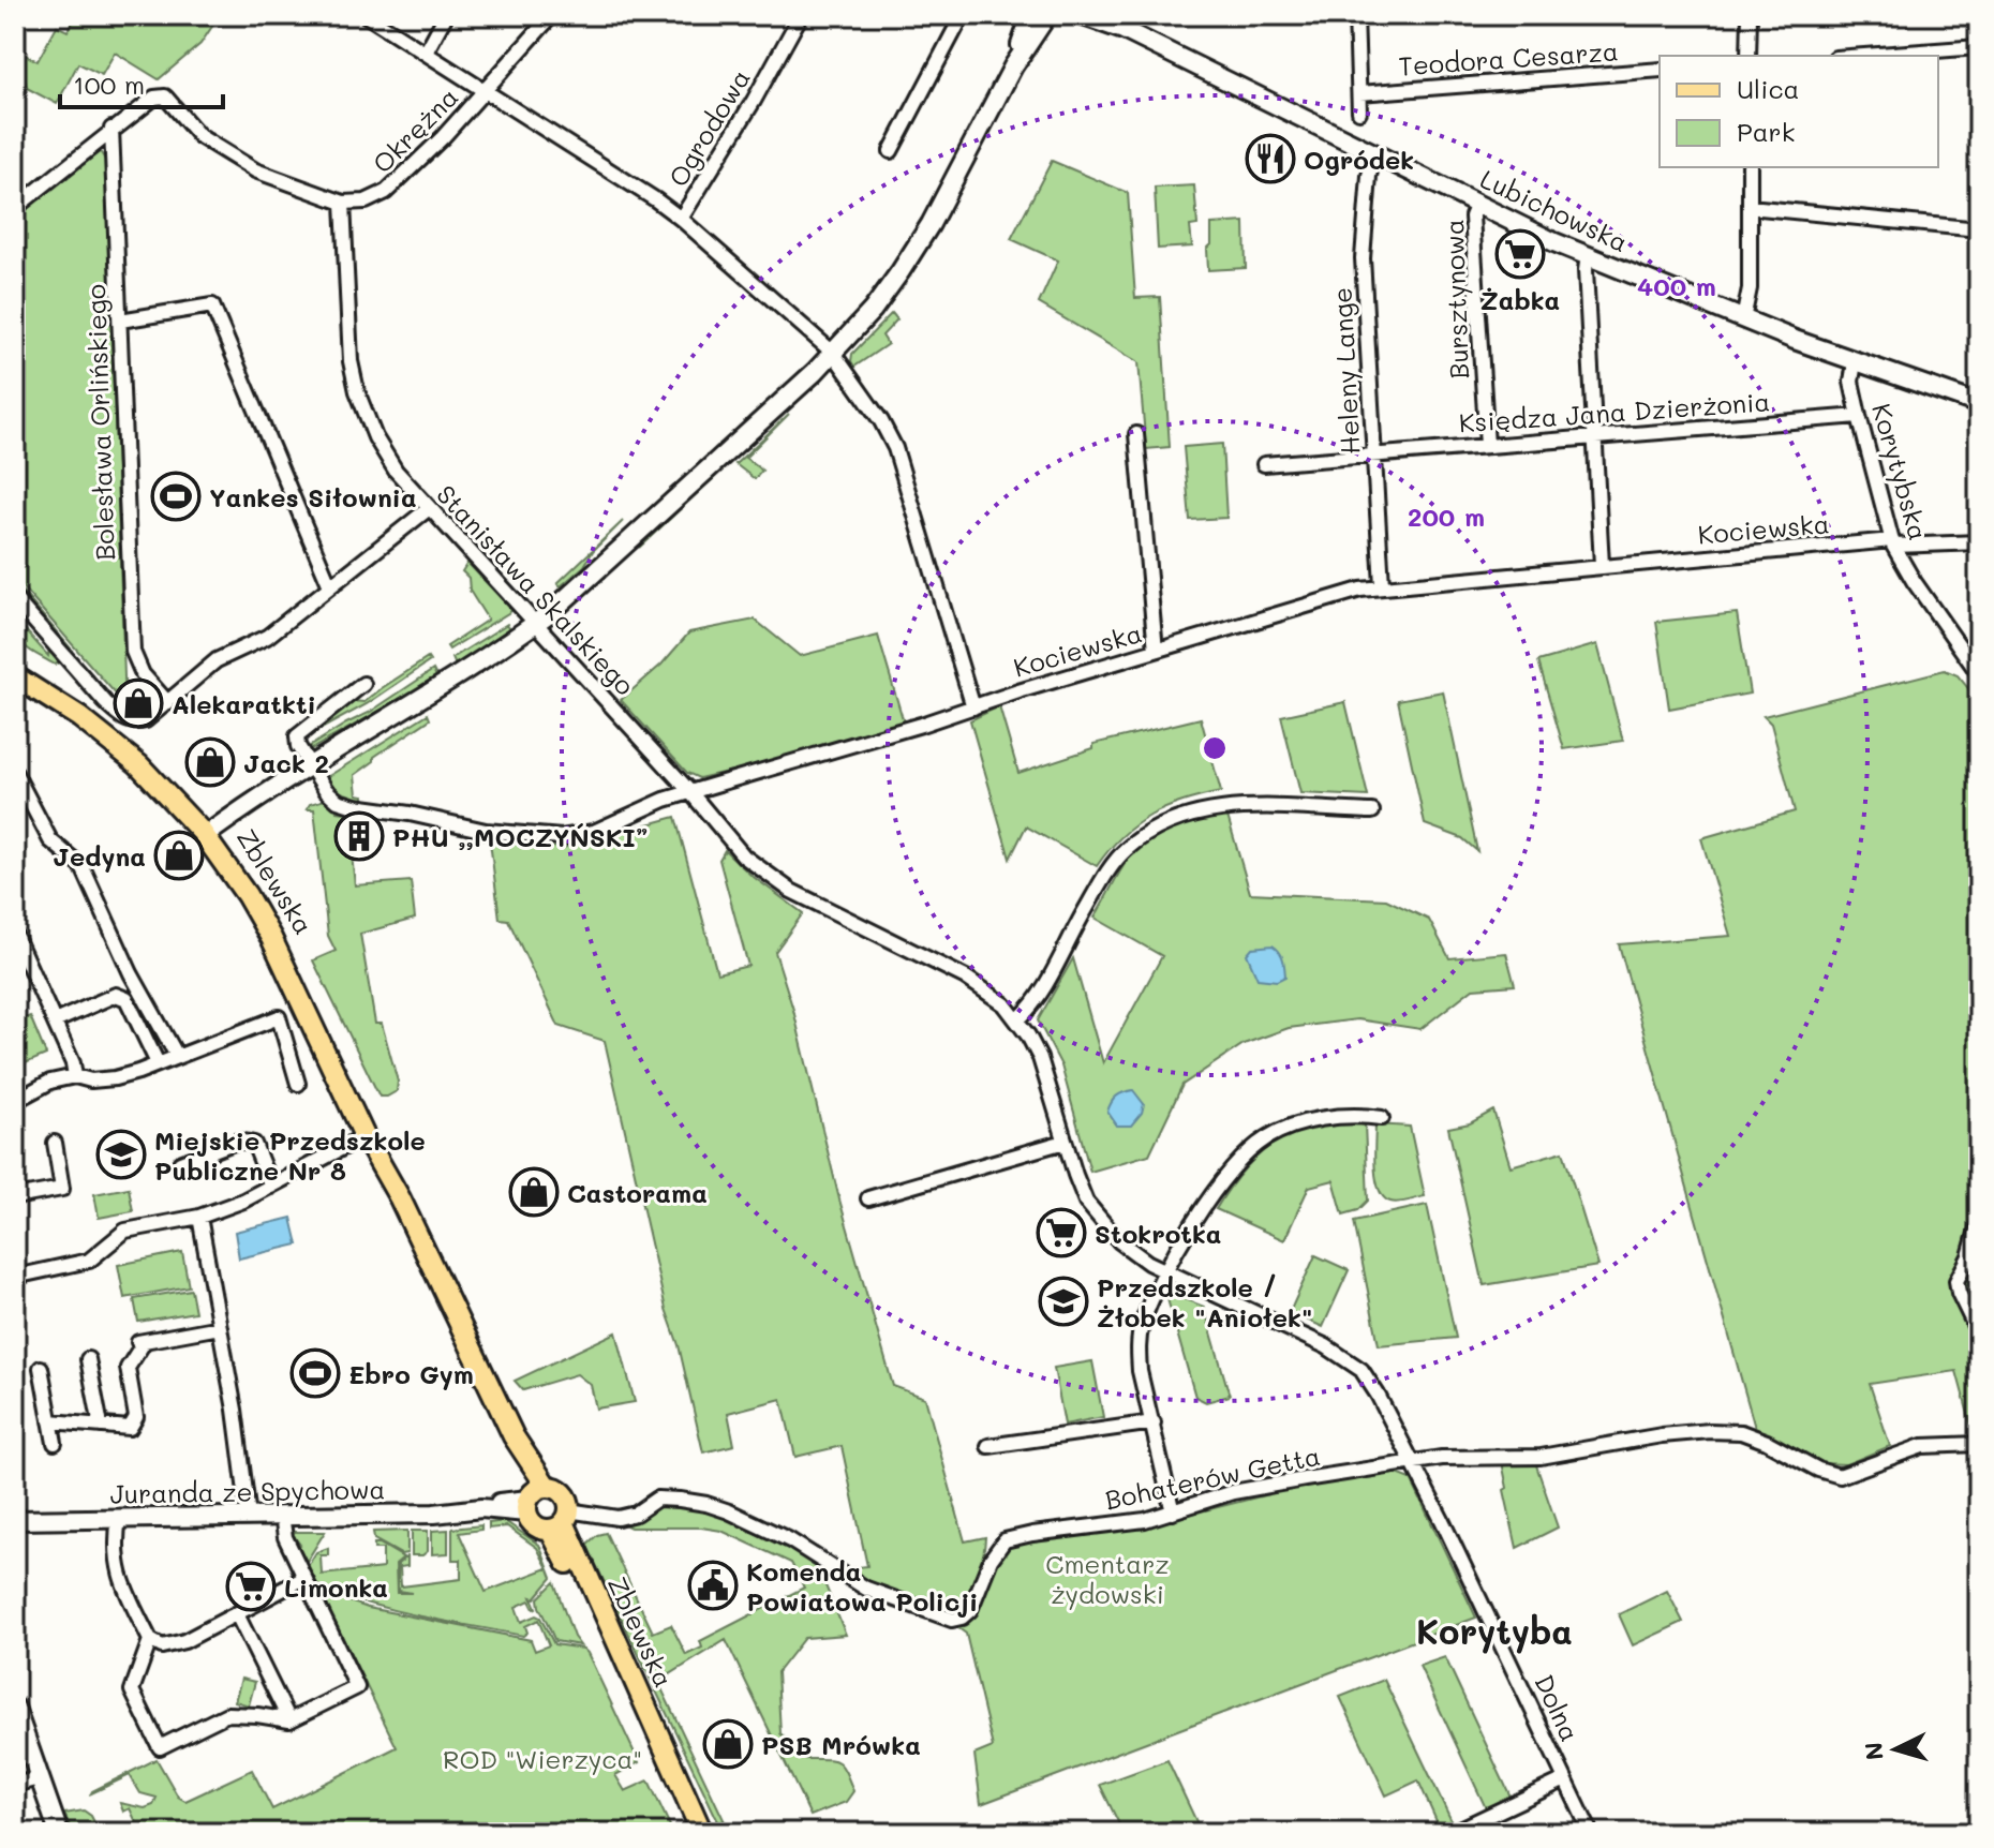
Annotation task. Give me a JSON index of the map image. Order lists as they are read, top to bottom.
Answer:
{
  "streets": {
    "main road": ["Zblewska"],
    "street": [
      "Teodora Cesarza",
      "Ogrodowa",
      "Okrężna",
      "Lubichowska",
      "Bursztynowa",
      "Heleny Lange",
      "Księdza Jana Dzierżonia",
      "Bolesława Orlińskiego",
      "Korytybska",
      "Kociewska",
      "Stanisława Skalskiego",
      "Bohaterów Getta",
      "Juranda ze Spychowa",
      "Dolna"
    ]
  },
  "crossings": [
    ["Okrężna", "Stanisława Skalskiego"],
    ["Lubichowska", "Bursztynowa"],
    ["Lubichowska", "Heleny Lange"],
    ["Lubichowska", "Korytybska"],
    ["Bursztynowa", "Księdza Jana Dzierżonia"],
    ["Heleny Lange", "Księdza Jana Dzierżonia"],
    ["Heleny Lange", "Kociewska"],
    ["Księdza Jana Dzierżonia", "Korytybska"],
    ["Korytybska", "Kociewska"],
    ["Kociewska", "Stanisława Skalskiego"],
    ["Stanisława Skalskiego", "Dolna"],
    ["Zblewska", "Bohaterów Getta"],
    ["Zblewska", "Juranda ze Spychowa"],
    ["Bohaterów Getta", "Dolna"]
  ],
  "districts": ["Korytyba"],
  "parks": ["Cmentarz żydowski", "ROD \"Wierzyca\""],
  "places": {
    "restaurant": ["Ogródek"],
    "supermarket": ["Żabka", "Stokrotka", "Limonka"],
    "sports": ["Yankes Siłownia", "Ebro Gym"],
    "shop": [
      "Alekaratkti",
      "Jack 2",
      "Jedyna",
      "Castorama",
      "PSB Mrówka"
    ],
    "building": ["PHU ,,MOCZYŃSKI”"],
    "school or university": ["Miejskie Przedszkole Publiczne Nr 8", "Przedszkole / Żłobek \"Aniołek\""],
    "public building": ["Komenda Powiatowa Policji"]
  },
  "legend": ["Ulica", "Park"],
  "scale_bar": "100 m",
  "north": "left",
  "rings": ["400 m", "200 m"]
}
